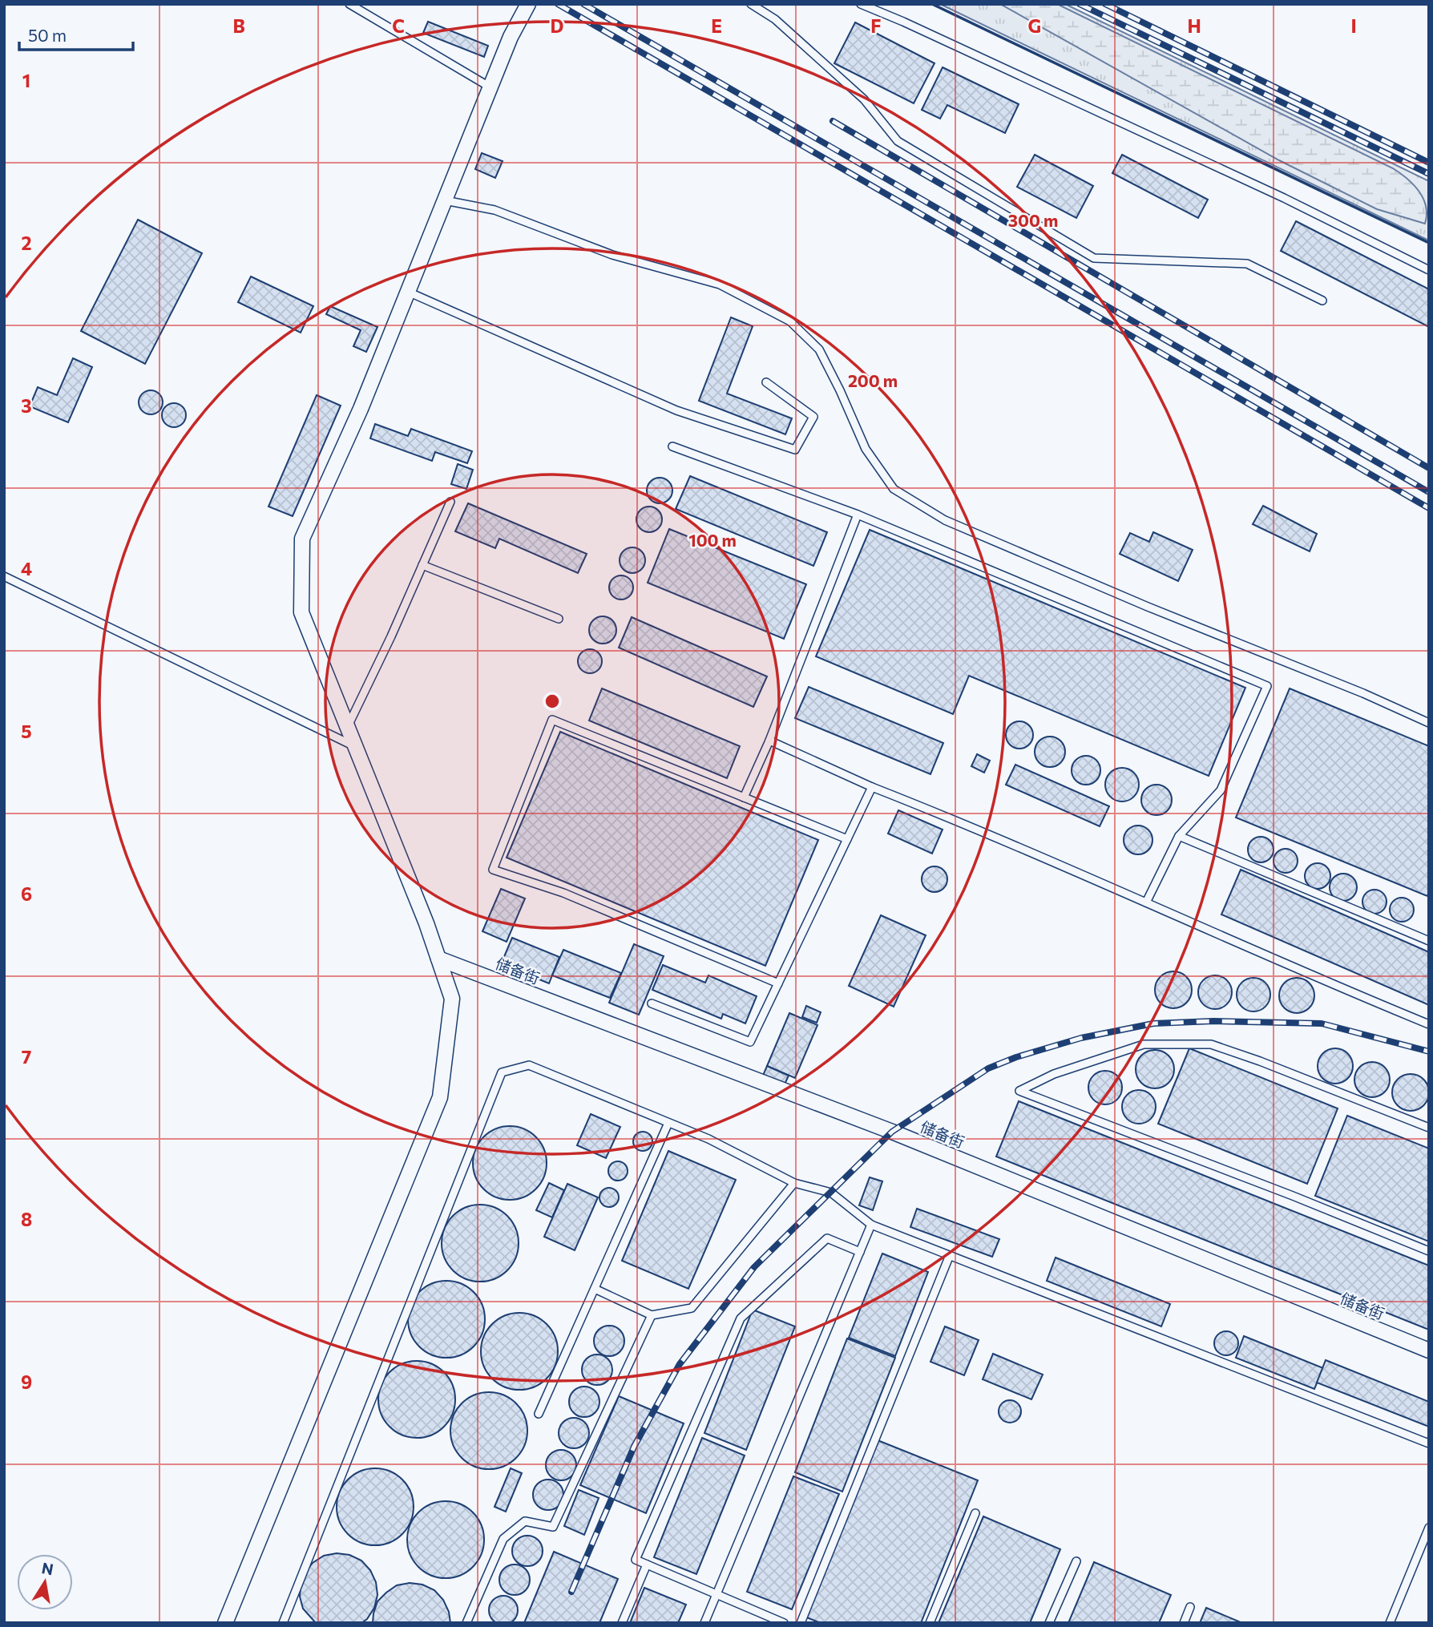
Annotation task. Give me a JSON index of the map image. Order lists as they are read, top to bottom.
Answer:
{
  "streets": {
    "street": ["储备街"]
  },
  "scale_bar": "50 m",
  "north": "top",
  "grid": {
    "columns": [
      "B",
      "C",
      "D",
      "E",
      "F",
      "G",
      "H",
      "I"
    ],
    "rows": [
      "1",
      "2",
      "3",
      "4",
      "5",
      "6",
      "7",
      "8",
      "9"
    ]
  },
  "rings": ["300 m", "200 m", "100 m"]
}
